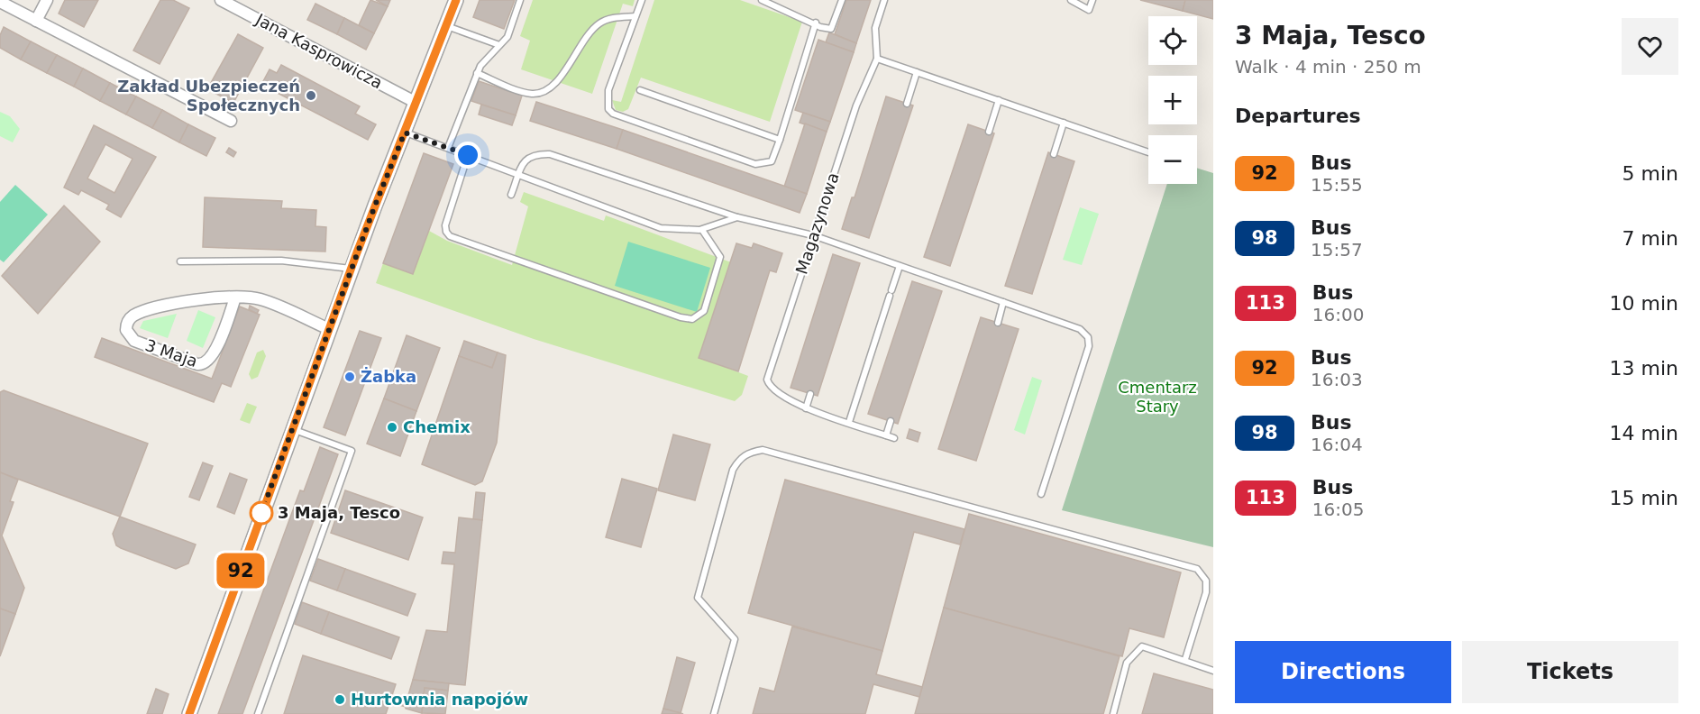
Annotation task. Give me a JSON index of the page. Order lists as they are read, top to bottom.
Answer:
{
  "streets": {
    "street": ["Jana Kasprowicza", "3 Maja"],
    "lane": ["Magazynowa"]
  },
  "parks": ["Cmentarz Stary"],
  "places": [
    "Zakład Ubezpieczeń Społecznych",
    "Żabka",
    "Chemix",
    "3 Maja, Tesco",
    "Hurtownia napojów"
  ],
  "lines": ["bus line 92"],
  "page": {
    "on_map": "92",
    "heading": [
      ["3 Maja, Tesco", "Walk · 4 min · 250 m"],
      "Departures"
    ],
    "map_buttons": ["+", "−"],
    "list": [
      {
        "mark": "92",
        "name": "Bus",
        "note": "15:55",
        "value": "5 min"
      },
      {
        "mark": "98",
        "name": "Bus",
        "note": "15:57",
        "value": "7 min"
      },
      {
        "mark": "113",
        "name": "Bus",
        "note": "16:00",
        "value": "10 min"
      },
      {
        "mark": "92",
        "name": "Bus",
        "note": "16:03",
        "value": "13 min"
      },
      {
        "mark": "98",
        "name": "Bus",
        "note": "16:04",
        "value": "14 min"
      },
      {
        "mark": "113",
        "name": "Bus",
        "note": "16:05",
        "value": "15 min"
      }
    ],
    "buttons": ["Directions", "Tickets"]
  }
}
